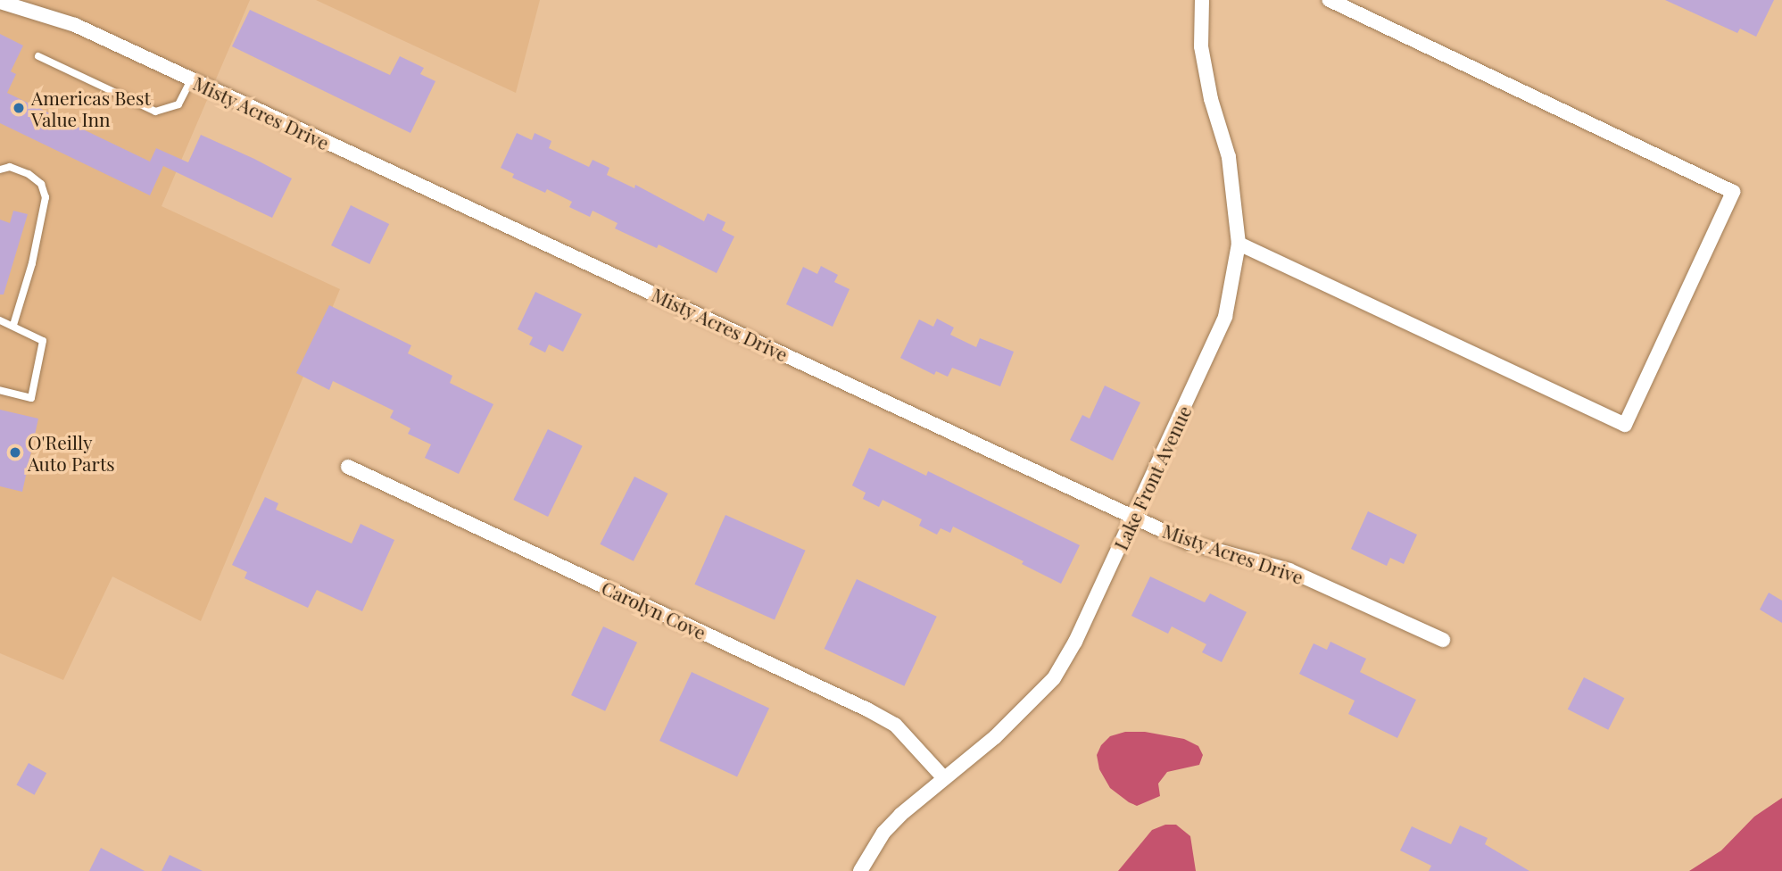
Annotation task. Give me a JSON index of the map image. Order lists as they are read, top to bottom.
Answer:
{
  "streets": {
    "street": ["Misty Acres Drive", "Lake Front Avenue", "Carolyn Cove"]
  },
  "crossings": [
    ["Misty Acres Drive", "Lake Front Avenue"],
    ["Lake Front Avenue", "Carolyn Cove"]
  ],
  "places": ["Americas Best Value Inn", "O'Reilly Auto Parts"]
}
